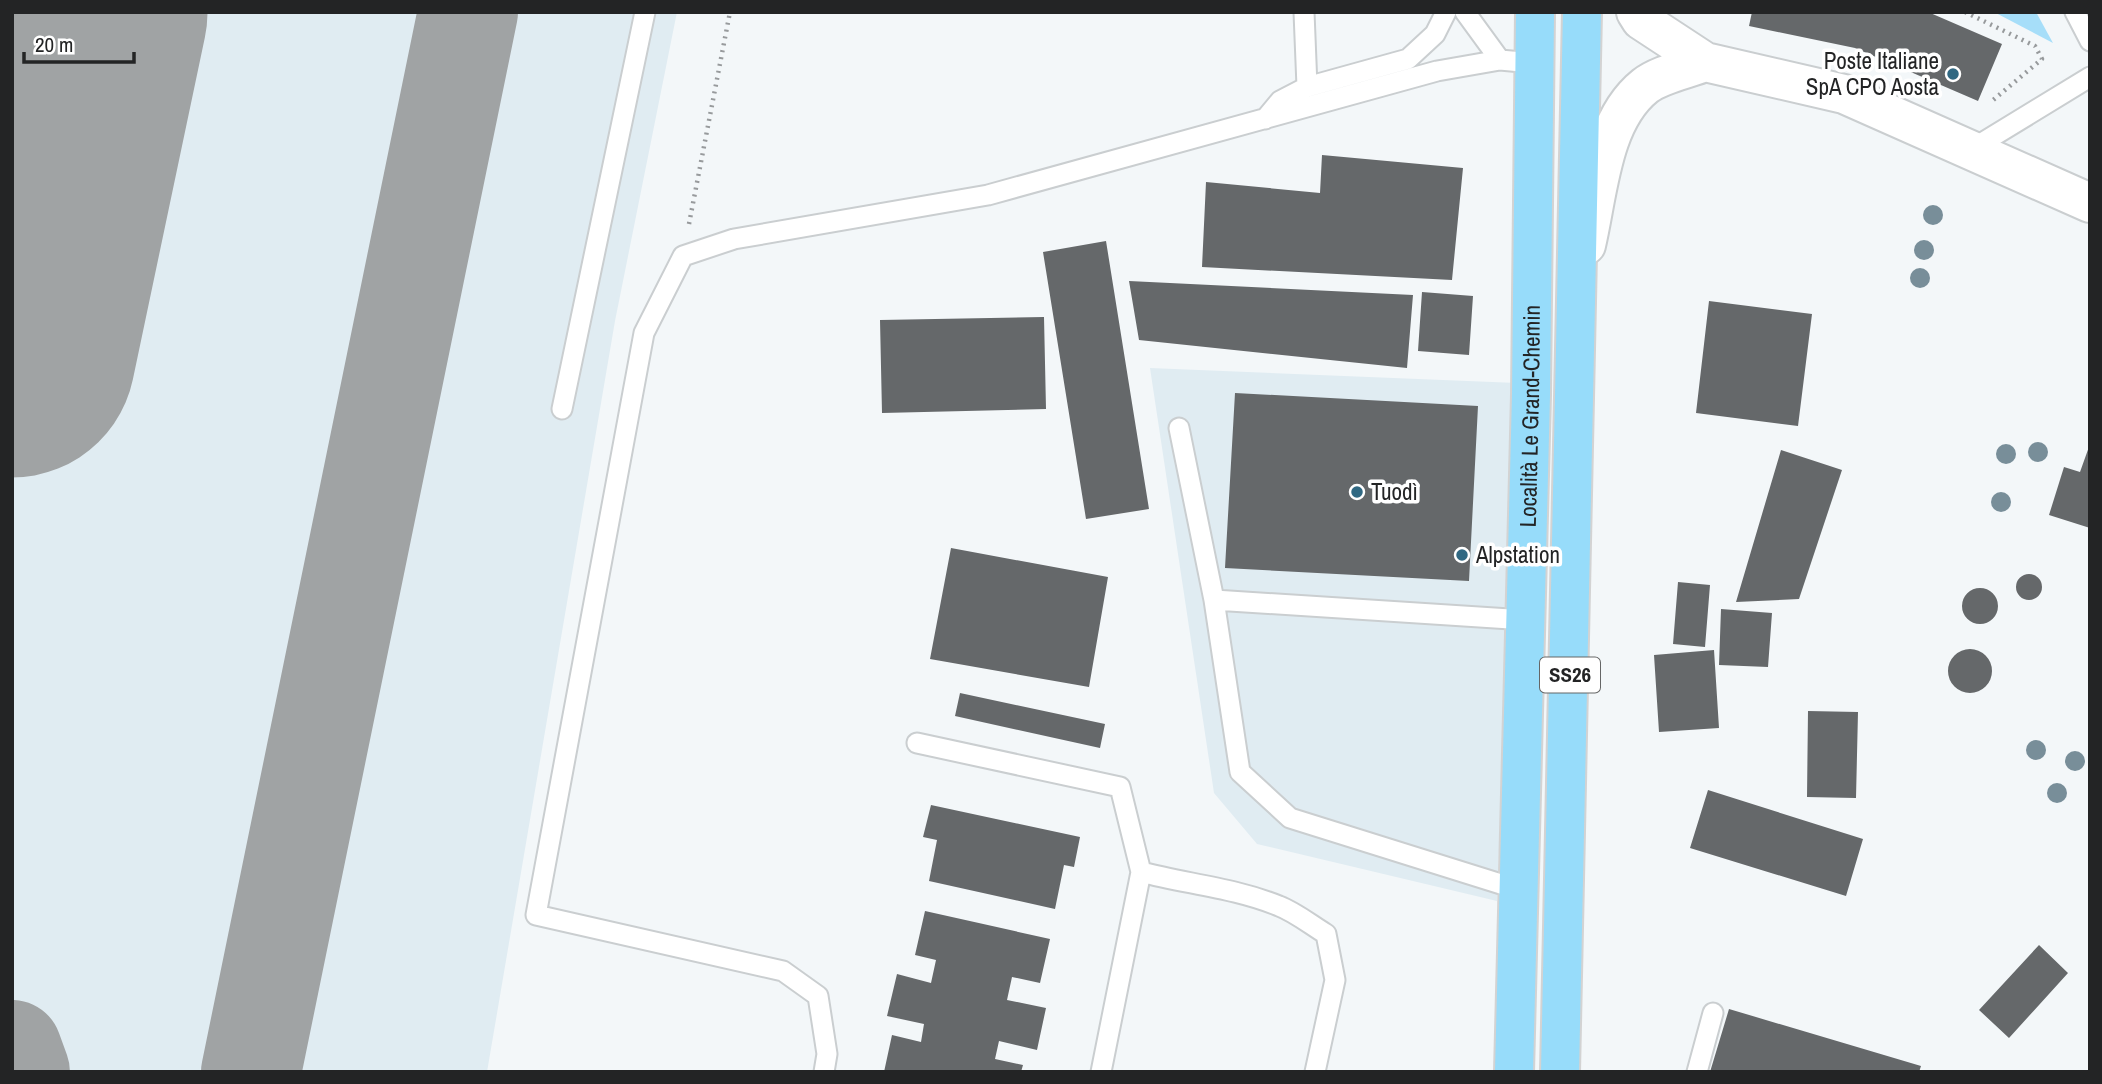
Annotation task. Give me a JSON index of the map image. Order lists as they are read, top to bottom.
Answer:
{
  "streets": {
    "main road": ["Località Le Grand-Chemin", "SS26"]
  },
  "places": ["Poste Italiane SpA CPO Aosta", "Tuodì", "Alpstation"],
  "scale_bar": "20 m"
}
